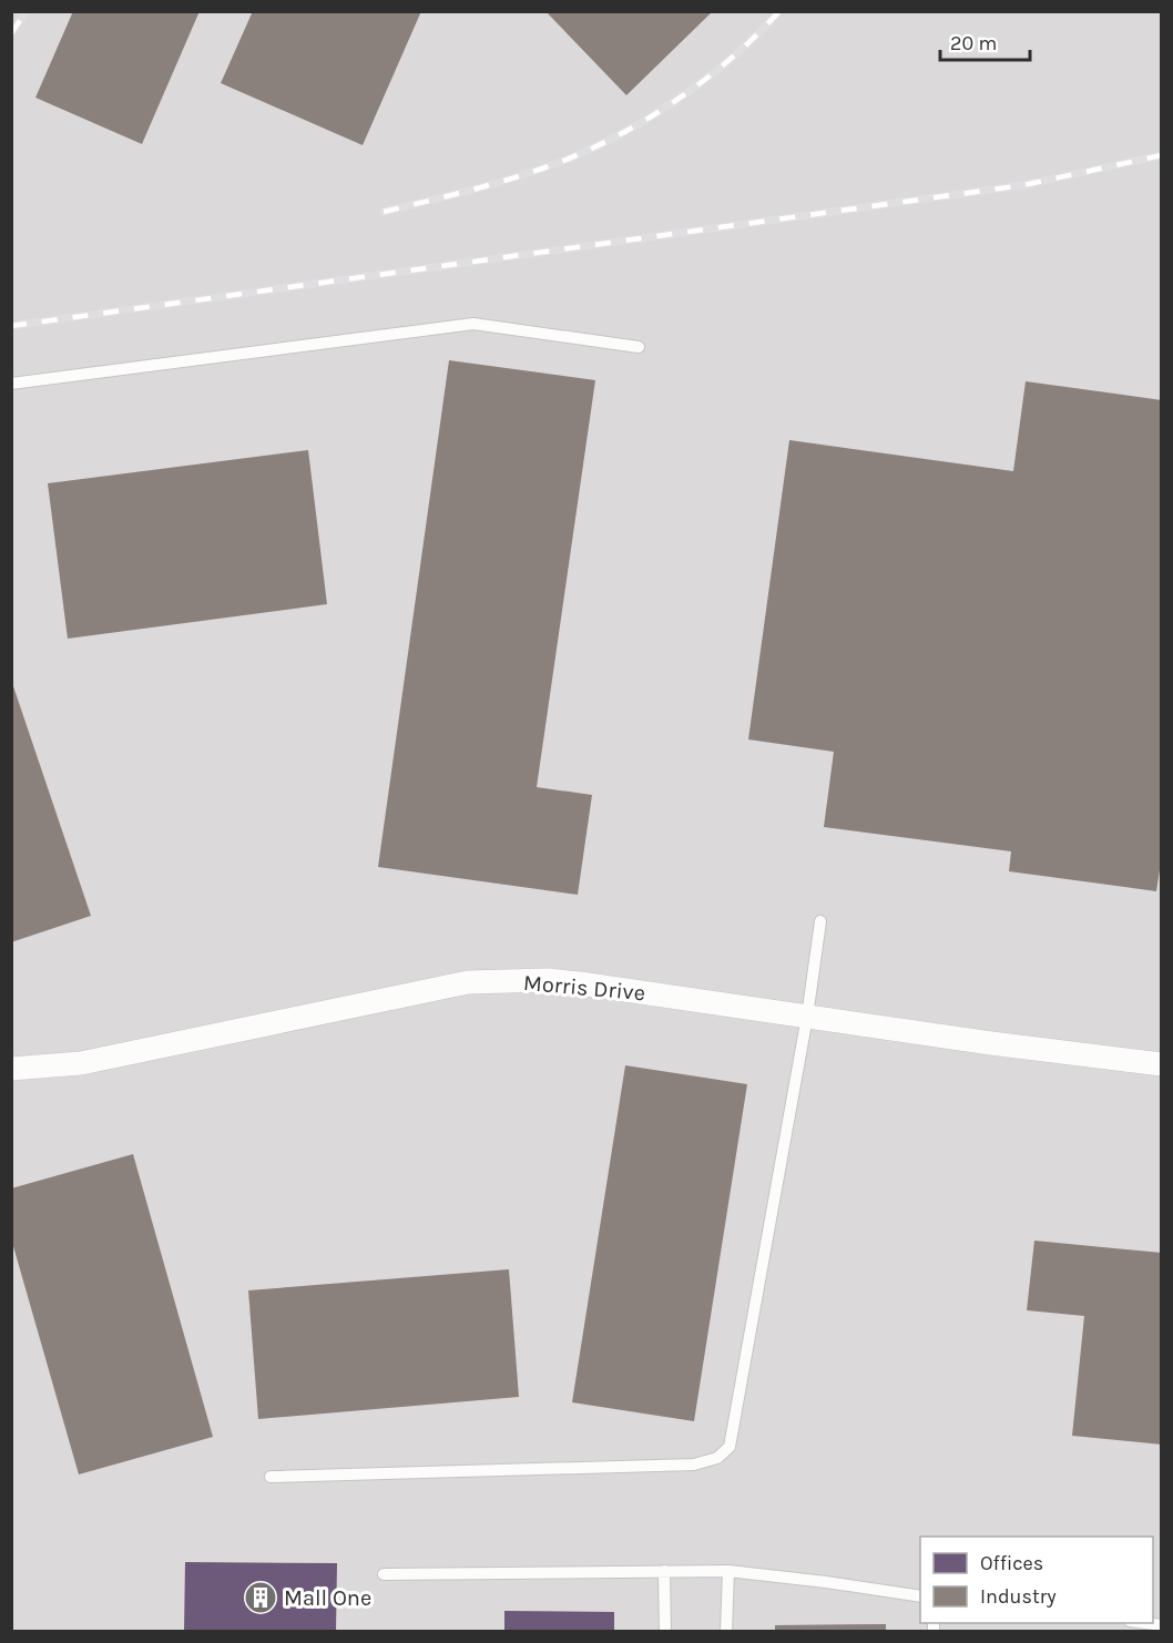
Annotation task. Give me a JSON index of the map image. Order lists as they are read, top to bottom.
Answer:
{
  "streets": {
    "street": ["Morris Drive"]
  },
  "places": {
    "building": ["Mall One"]
  },
  "legend": ["Offices", "Industry"],
  "scale_bar": "20 m"
}
